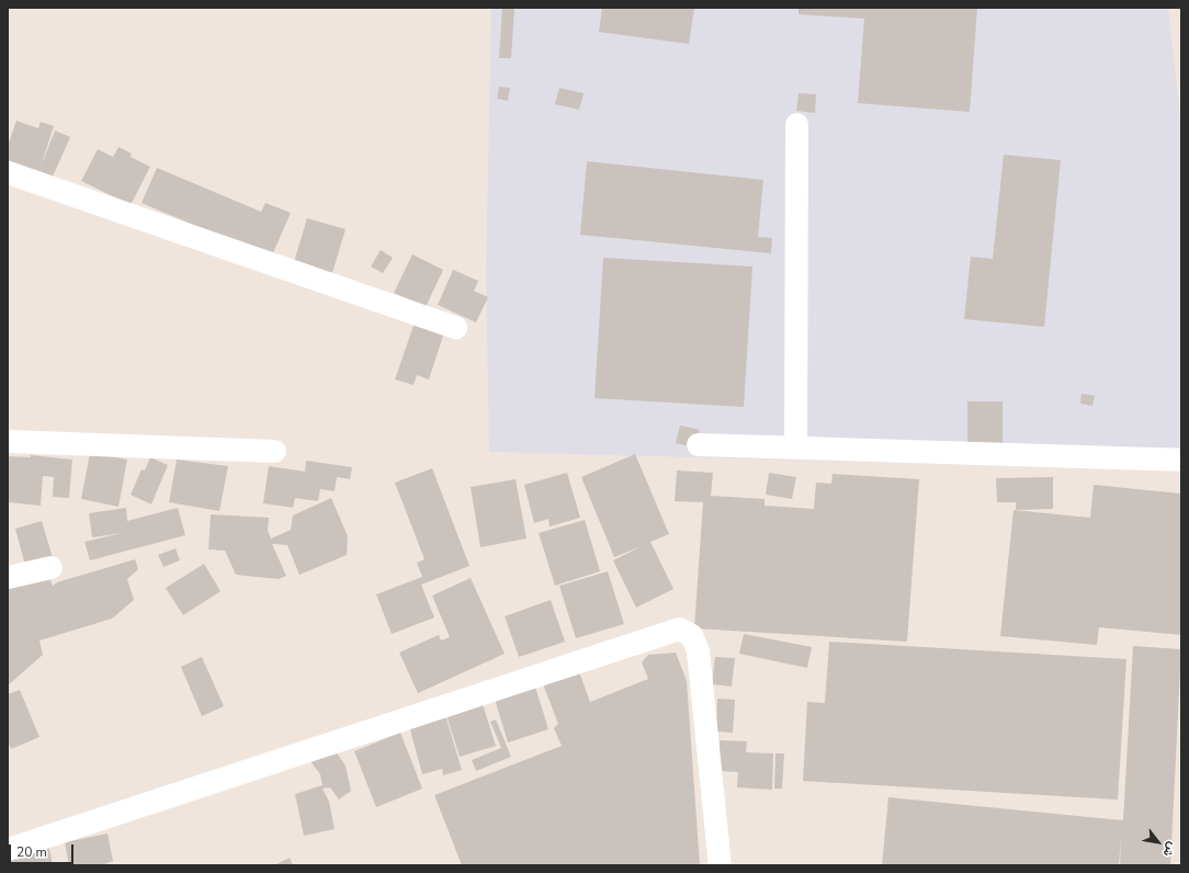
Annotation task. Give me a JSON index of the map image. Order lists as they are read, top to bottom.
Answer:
{
  "scale_bar": "20 m",
  "north": "bottom right"
}
